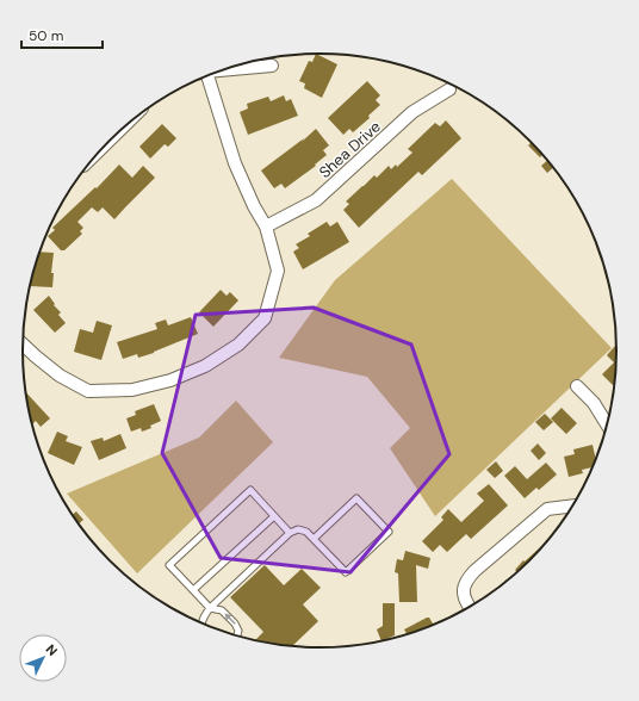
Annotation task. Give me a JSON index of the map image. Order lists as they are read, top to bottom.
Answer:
{
  "streets": {
    "street": ["Shea Drive"]
  },
  "scale_bar": "50 m",
  "north": "top right"
}
